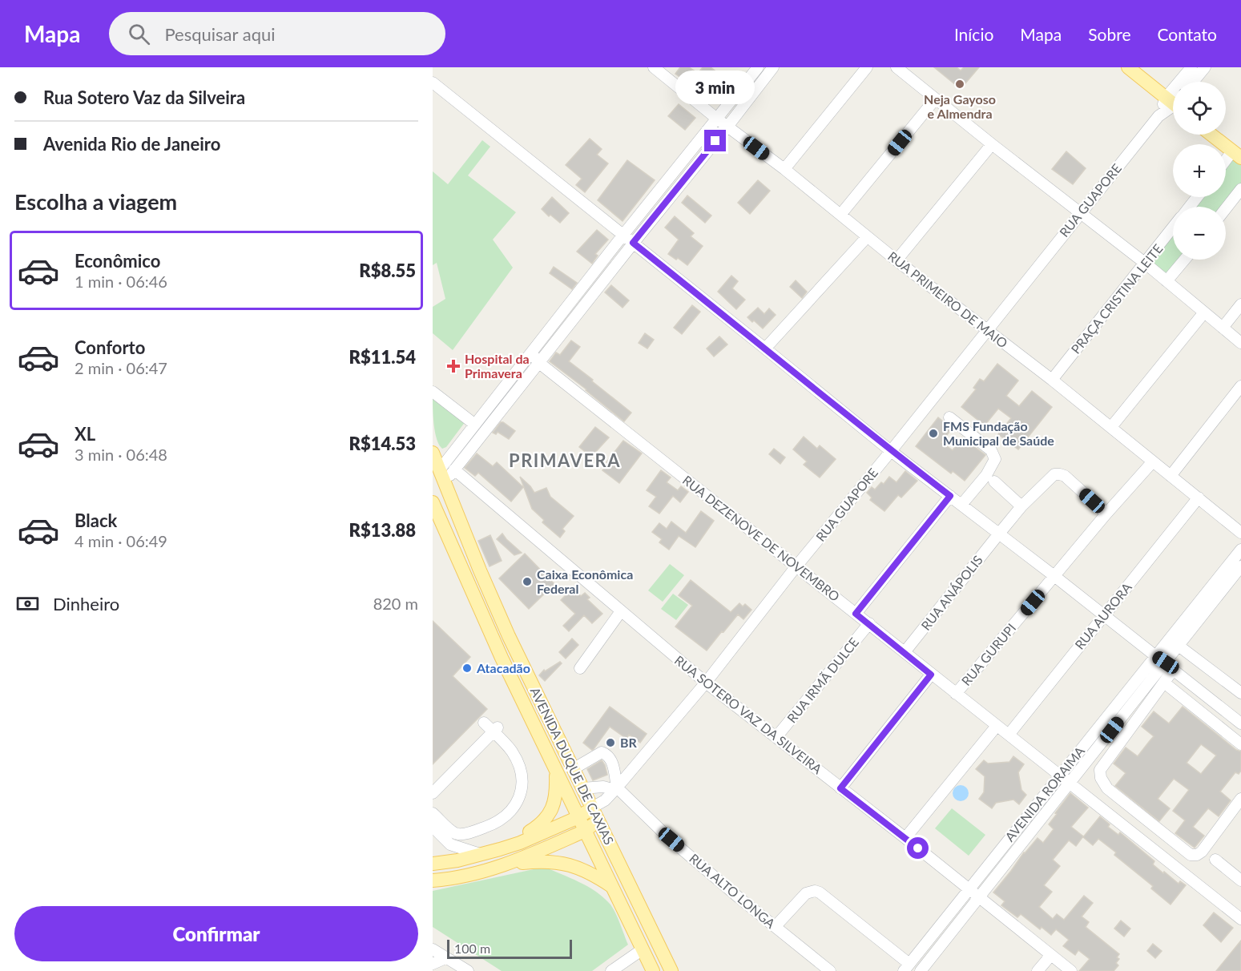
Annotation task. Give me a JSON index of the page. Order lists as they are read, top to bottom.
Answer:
{
  "streets": {
    "main road": ["AVENIDA DUQUE DE CAXIAS"],
    "street": [
      "RUA GUAPORE",
      "PRAÇA CRISTINA LEITE",
      "RUA PRIMEIRO DE MAIO",
      "RUA DEZENOVE DE NOVEMBRO",
      "RUA ANÁPOLIS",
      "RUA AURORA",
      "RUA GURUPI",
      "RUA IRMÃ DULCE",
      "RUA SOTERO VAZ DA SILVEIRA",
      "AVENIDA RORAIMA",
      "RUA ALTO LONGA"
    ]
  },
  "crossings": [
    ["RUA GUAPORE", "RUA PRIMEIRO DE MAIO"],
    ["RUA GUAPORE", "RUA DEZENOVE DE NOVEMBRO"],
    ["RUA GUAPORE", "RUA SOTERO VAZ DA SILVEIRA"],
    ["RUA GUAPORE", "AVENIDA DUQUE DE CAXIAS"],
    ["RUA GUAPORE", "RUA ALTO LONGA"],
    ["PRAÇA CRISTINA LEITE", "RUA PRIMEIRO DE MAIO"],
    ["RUA PRIMEIRO DE MAIO", "RUA AURORA"],
    ["RUA PRIMEIRO DE MAIO", "RUA GURUPI"],
    ["RUA DEZENOVE DE NOVEMBRO", "RUA ANÁPOLIS"],
    ["RUA DEZENOVE DE NOVEMBRO", "RUA AURORA"],
    ["RUA DEZENOVE DE NOVEMBRO", "RUA GURUPI"],
    ["RUA DEZENOVE DE NOVEMBRO", "RUA IRMÃ DULCE"],
    ["RUA DEZENOVE DE NOVEMBRO", "AVENIDA RORAIMA"],
    ["RUA ANÁPOLIS", "RUA GURUPI"],
    ["RUA IRMÃ DULCE", "RUA SOTERO VAZ DA SILVEIRA"],
    ["RUA SOTERO VAZ DA SILVEIRA", "AVENIDA RORAIMA"]
  ],
  "districts": ["PRIMAVERA"],
  "places": {
    "other": [
      "Neja Gayoso e Almendra",
      "FMS Fundação Municipal de Saúde",
      "Caixa Econômica Federal",
      "Atacadão",
      "BR"
    ],
    "health": ["Hospital da Primavera"]
  },
  "scale_bar": "100 m",
  "page": {
    "header": "Mapa",
    "search": "Pesquisar aqui",
    "nav": [
      "Início",
      "Mapa",
      "Sobre",
      "Contato"
    ],
    "banner": ["Rua Sotero Vaz da Silveira", "Avenida Rio de Janeiro"],
    "bubble": "3 min",
    "map_buttons": ["+", "−"],
    "heading": "Escolha a viagem",
    "list": [
      {
        "name": "Econômico",
        "note": "1 min · 06:46",
        "value": "R$8.55"
      },
      {
        "name": "Conforto",
        "note": "2 min · 06:47",
        "value": "R$11.54"
      },
      {
        "name": "XL",
        "note": "3 min · 06:48",
        "value": "R$14.53"
      },
      {
        "name": "Black",
        "note": "4 min · 06:49",
        "value": "R$13.88"
      }
    ],
    "pay": ["Dinheiro", "820 m"],
    "buttons": "Confirmar",
    "scale": "100 m"
  }
}
